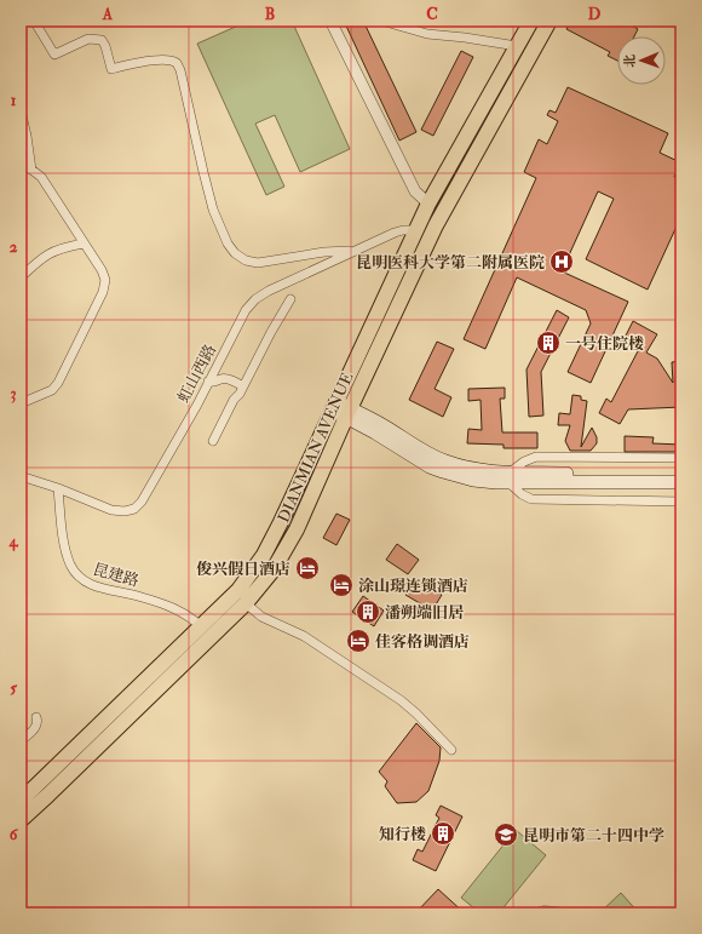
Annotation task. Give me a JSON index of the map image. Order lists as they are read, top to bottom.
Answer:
{
  "streets": {
    "main road": ["DIANMIAN AVENUE"],
    "street": ["虹山西路", "昆建路"]
  },
  "crossings": [
    ["虹山西路", "DIANMIAN AVENUE"],
    ["虹山西路", "昆建路"],
    ["DIANMIAN AVENUE", "昆建路"]
  ],
  "places": {
    "hospital": ["昆明医科大学第二附属医院"],
    "building": ["一号住院楼", "潘朔端旧居", "知行楼"],
    "hotel": ["俊兴假日酒店", "涂山璟连锁酒店", "佳客格调酒店"],
    "school or university": ["昆明市第二十四中学"]
  },
  "north": "left",
  "grid": {
    "columns": [
      "A",
      "B",
      "C",
      "D"
    ],
    "rows": [
      "1",
      "2",
      "3",
      "4",
      "5",
      "6"
    ]
  }
}
